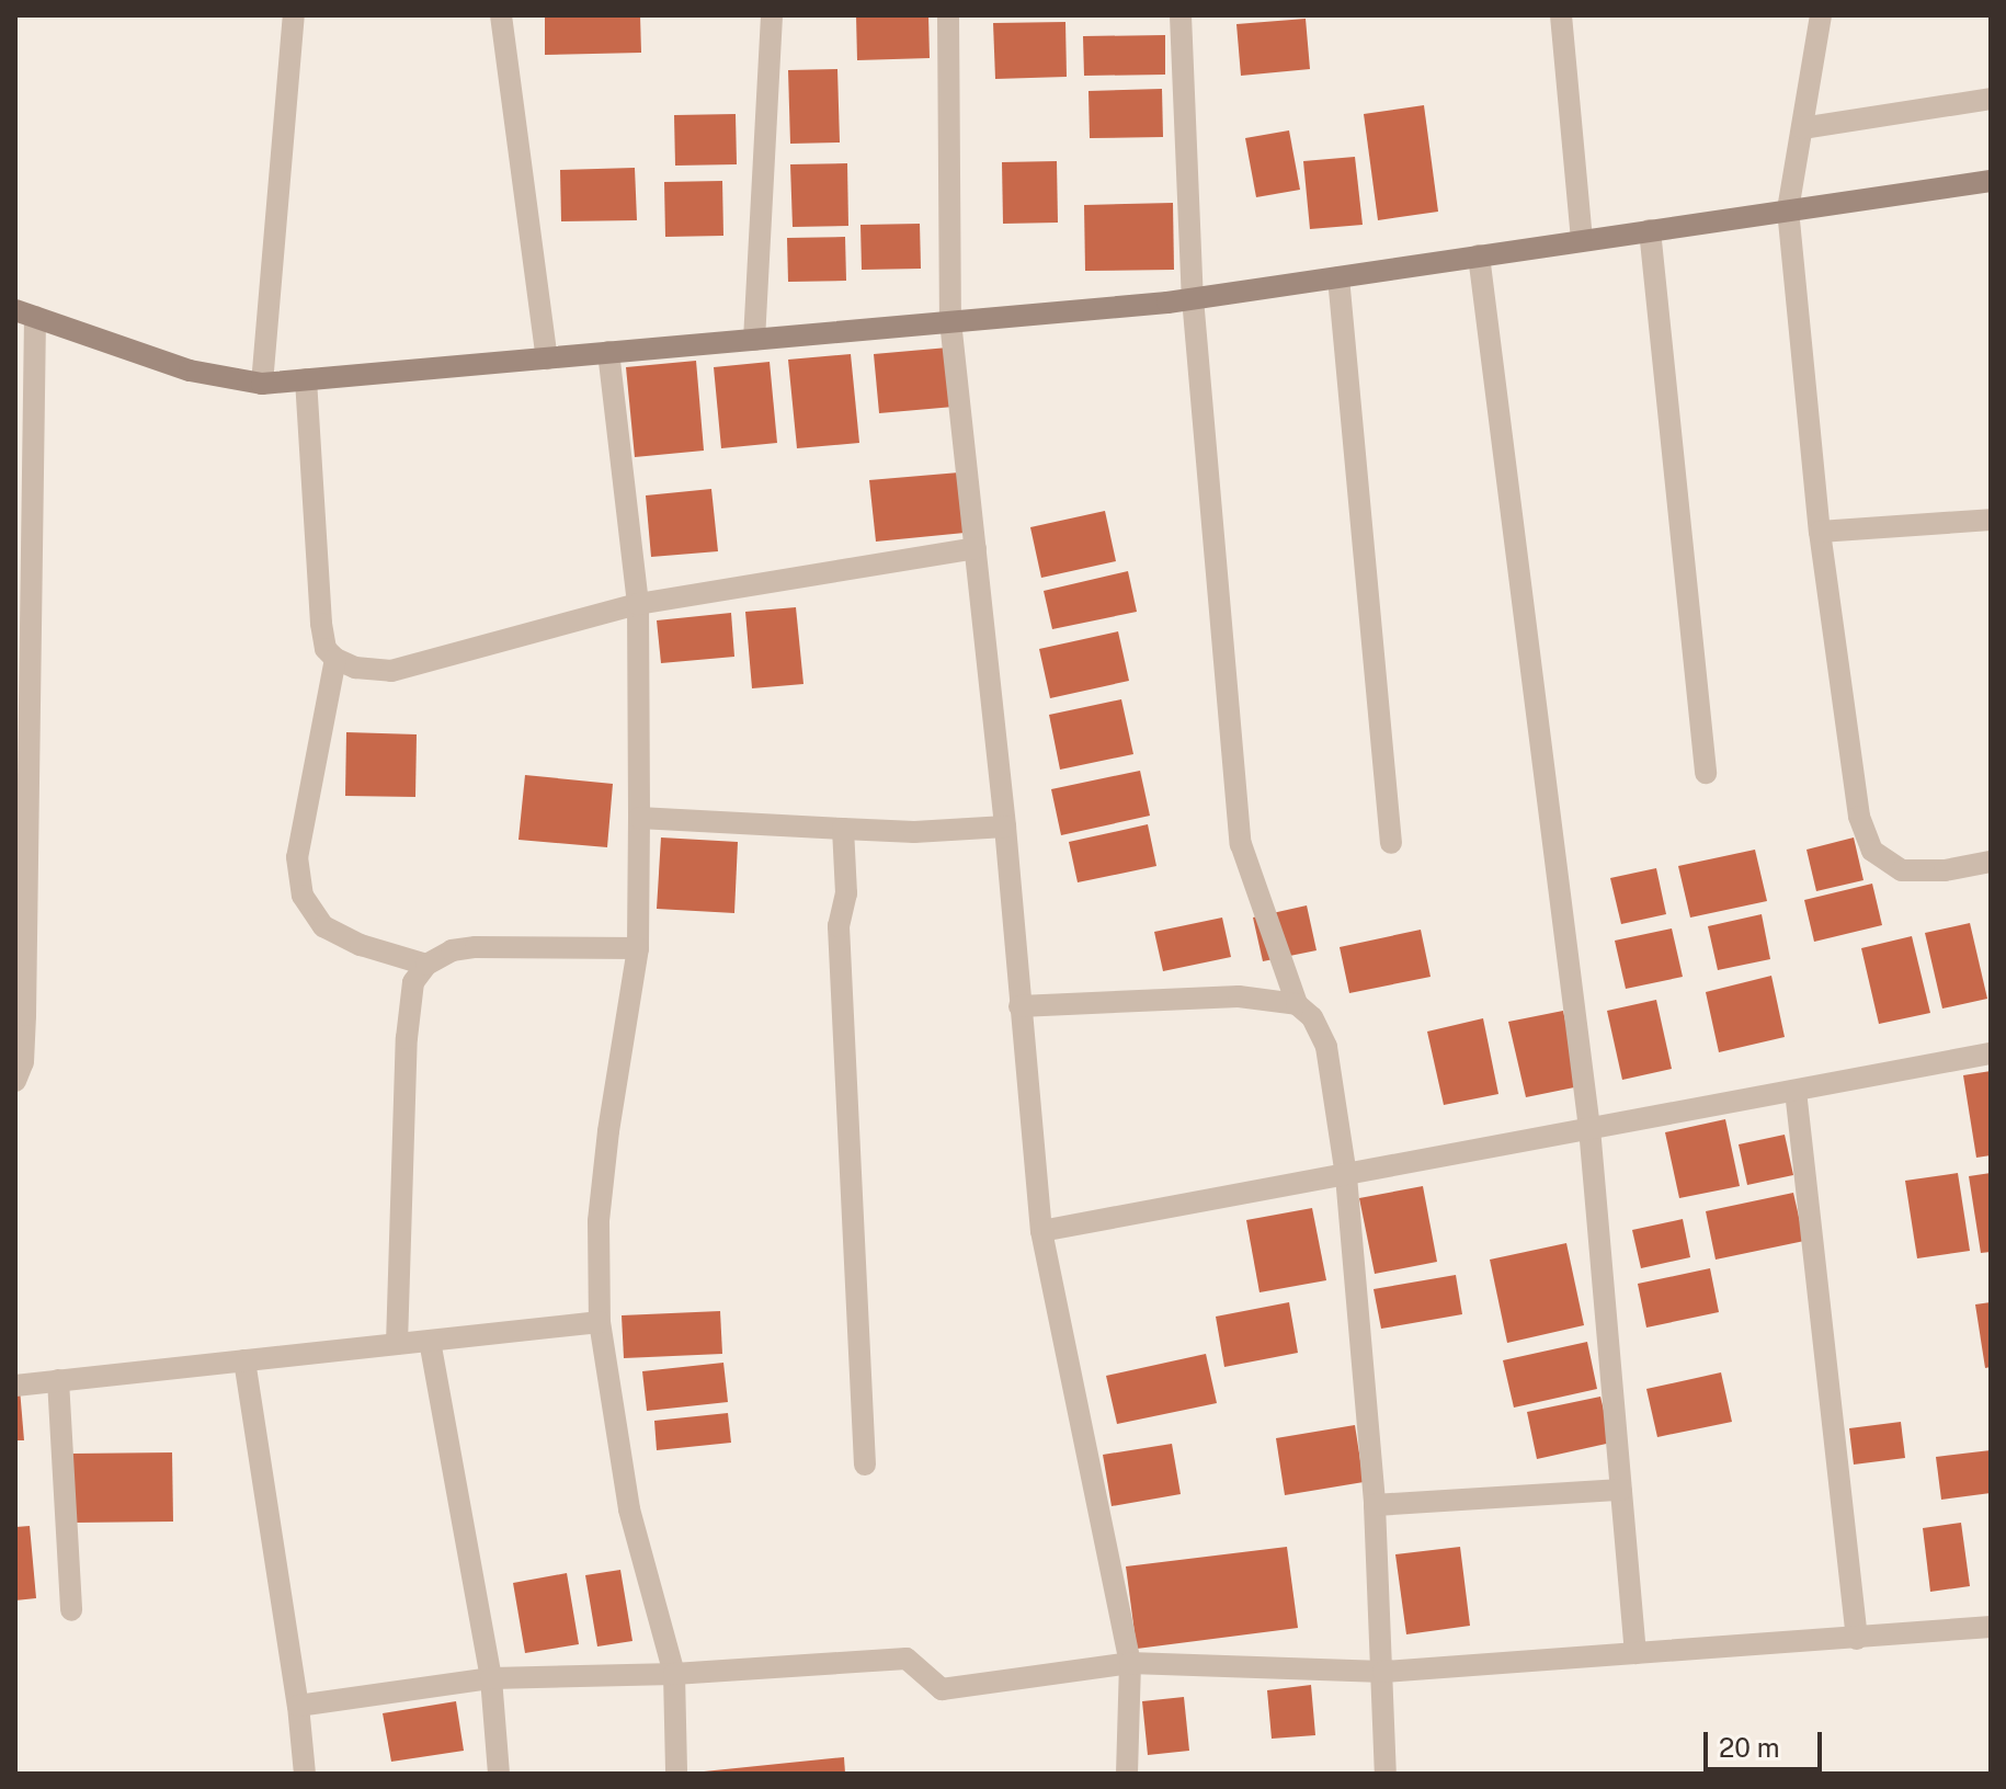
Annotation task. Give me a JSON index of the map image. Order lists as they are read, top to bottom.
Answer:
{
  "scale_bar": "20 m"
}
